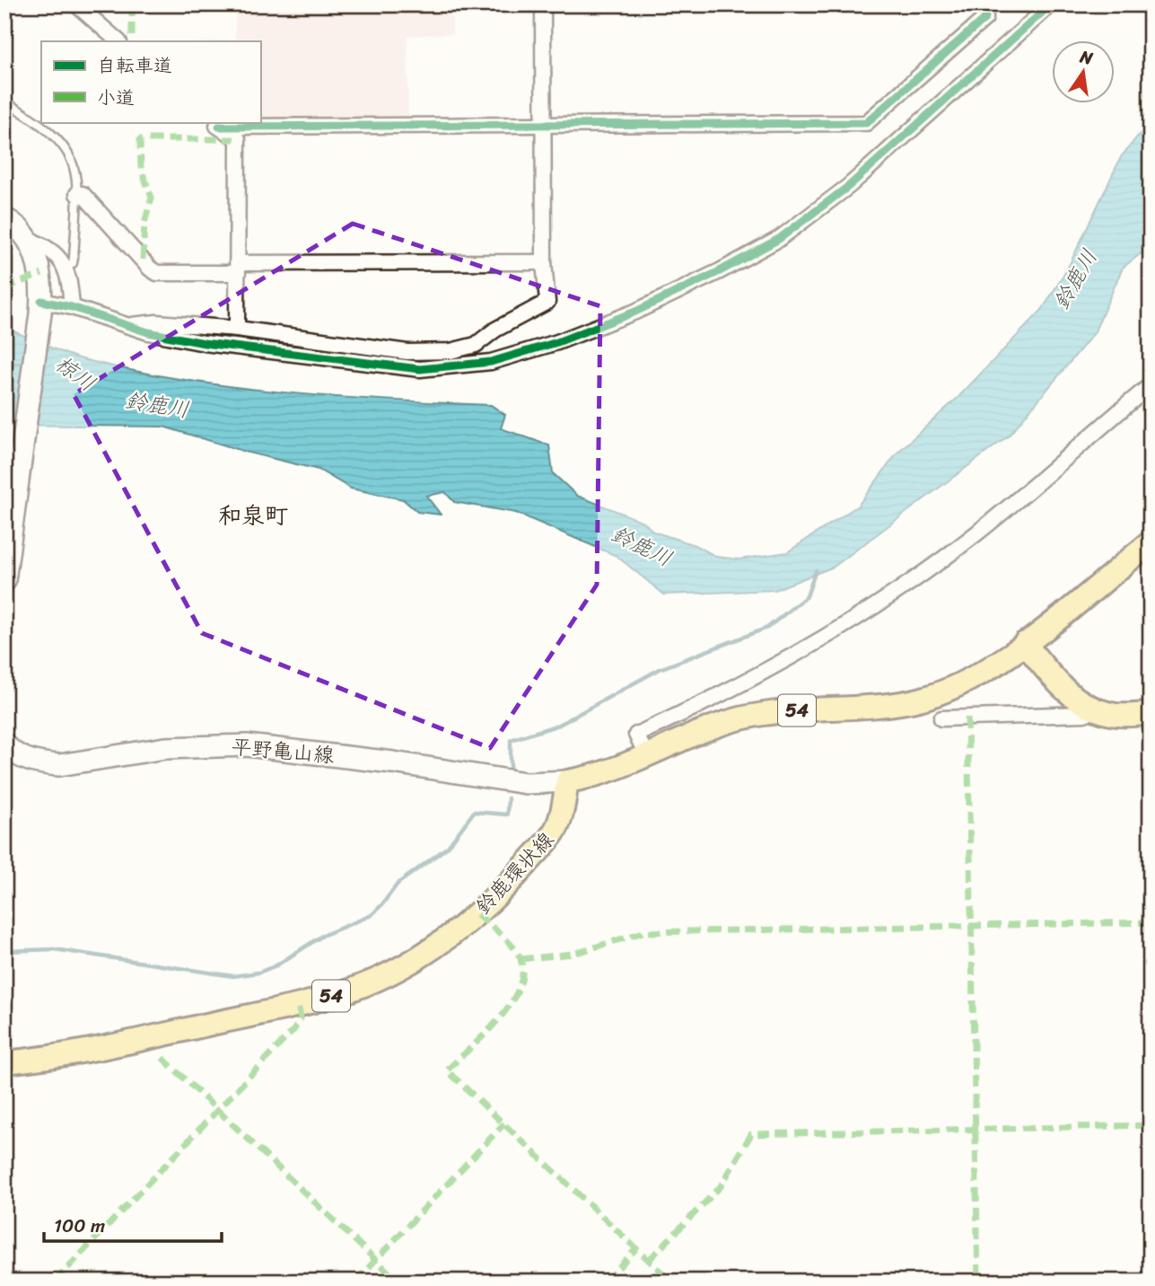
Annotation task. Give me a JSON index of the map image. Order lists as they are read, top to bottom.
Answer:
{
  "streets": {
    "main road": ["54", "平野亀山線", "鈴鹿環状線"]
  },
  "crossings": [
    ["54", "平野亀山線"],
    ["54", "鈴鹿環状線"],
    ["平野亀山線", "鈴鹿環状線"]
  ],
  "districts": ["和泉町"],
  "water": ["鈴鹿川", "椋川"],
  "legend": ["自転車道", "小道"],
  "scale_bar": "100 m",
  "north": "top"
}
